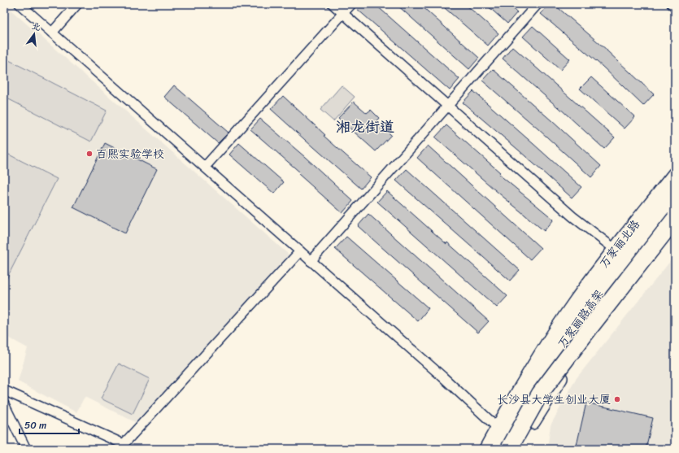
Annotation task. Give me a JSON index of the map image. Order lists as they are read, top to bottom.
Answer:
{
  "streets": {
    "highway": ["万家丽路高架"],
    "main road": ["万家丽北路"]
  },
  "districts": ["湘龙街道"],
  "places": ["百熙实验学校", "长沙县大学生创业大厦"],
  "scale_bar": "50 m",
  "north": "top"
}
